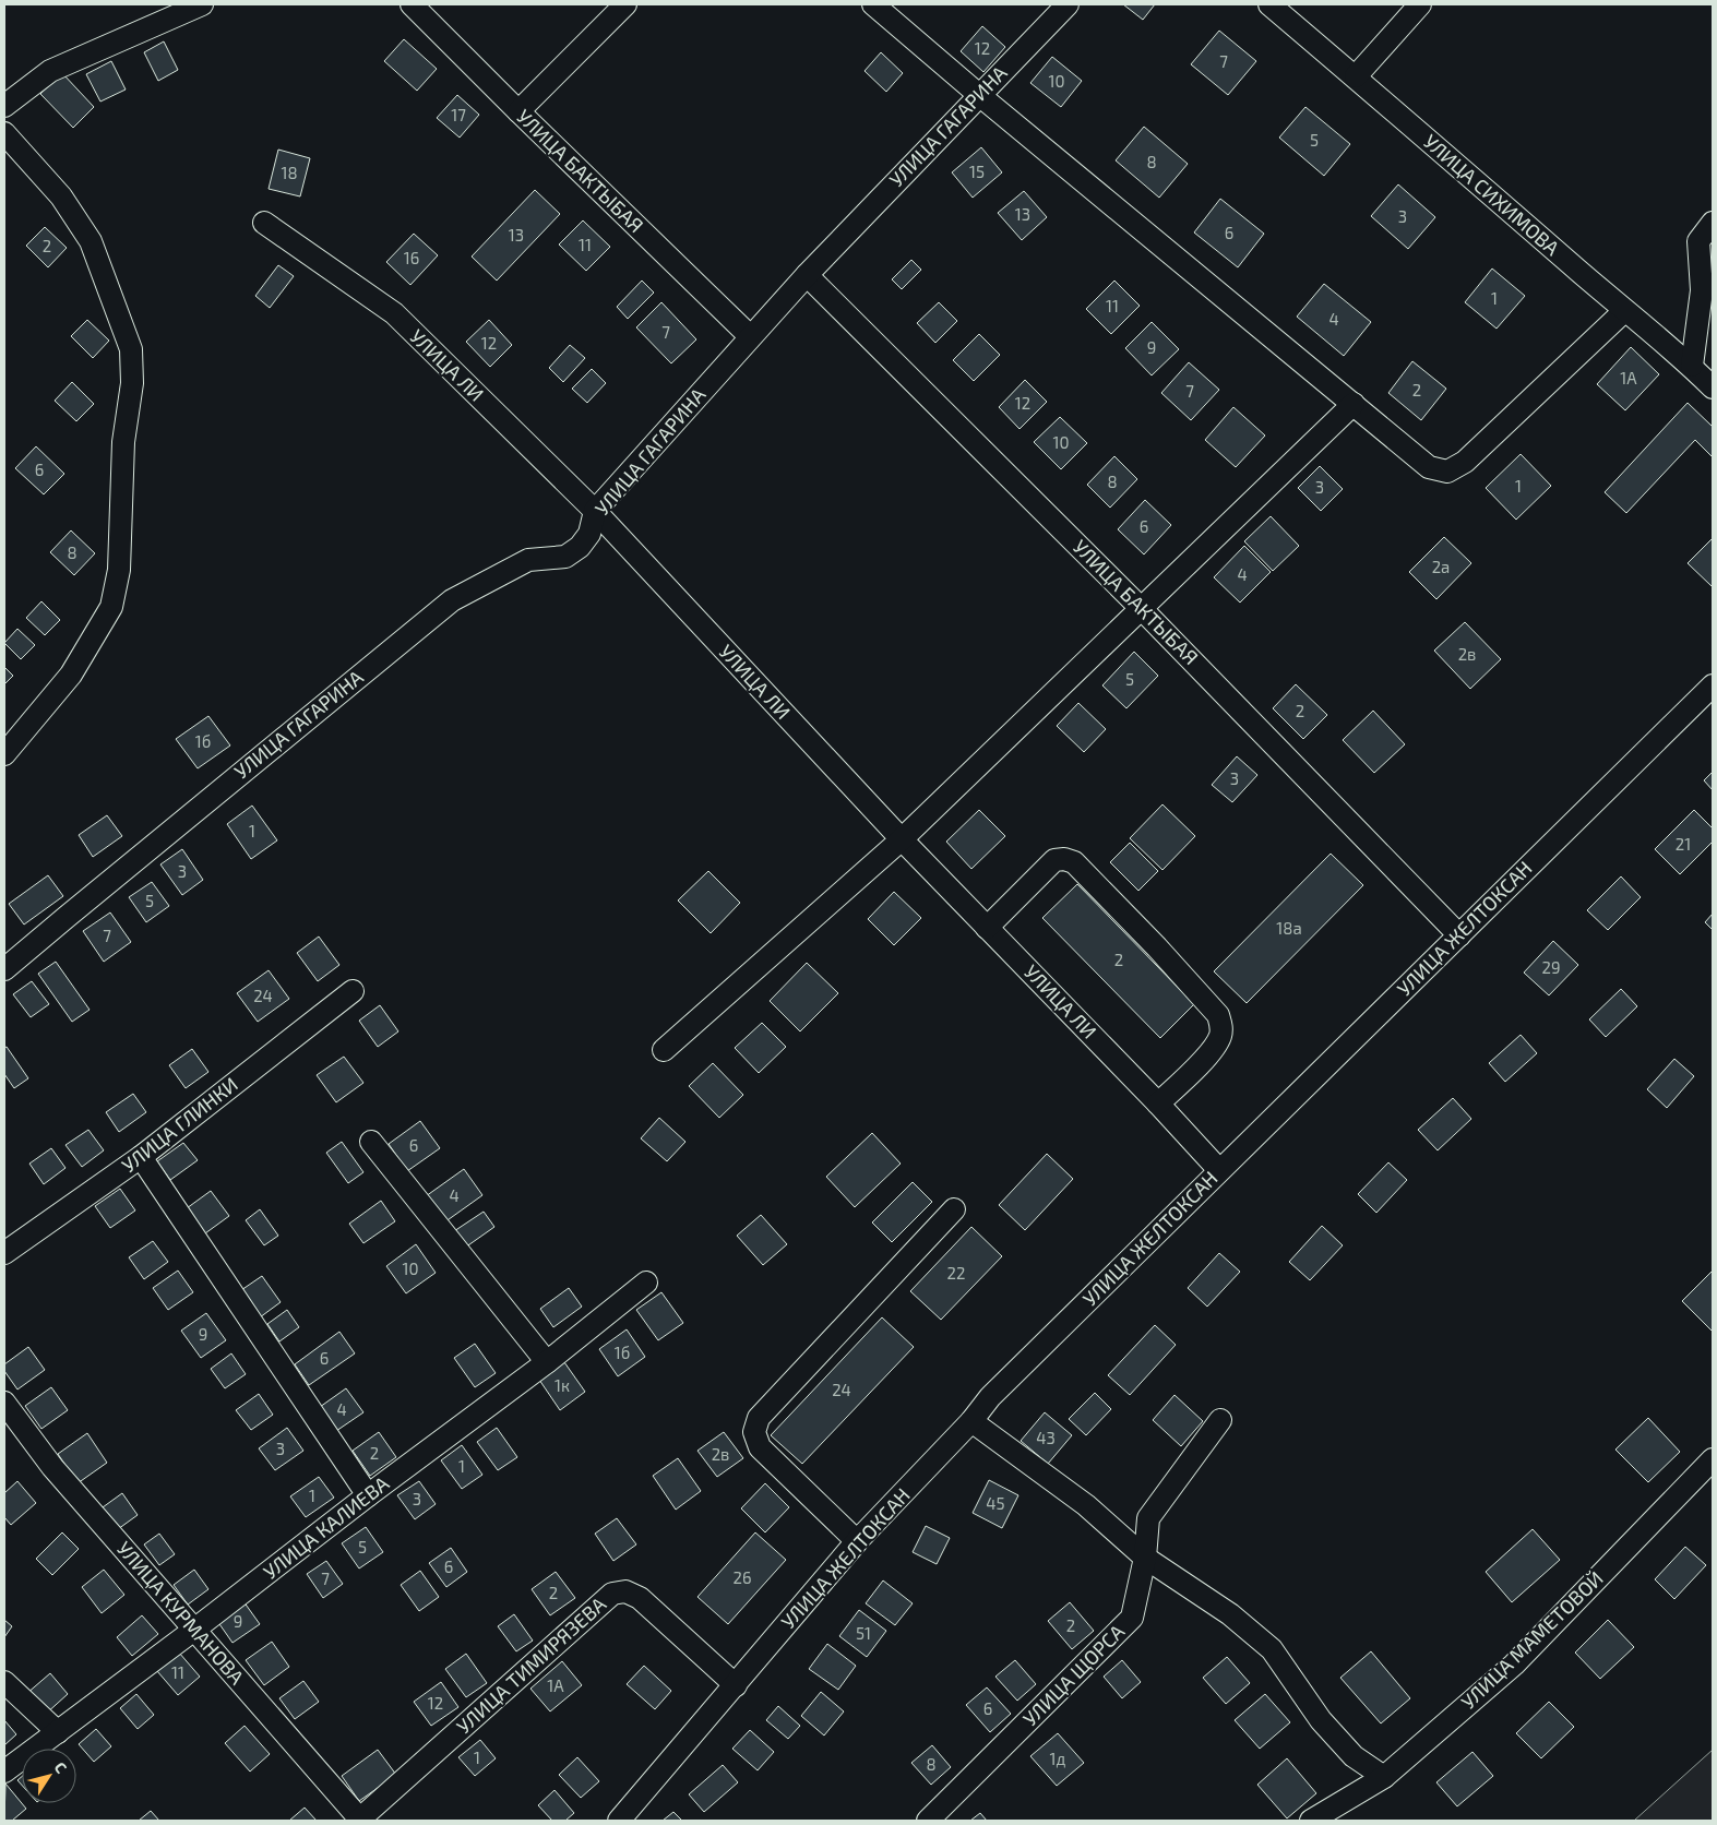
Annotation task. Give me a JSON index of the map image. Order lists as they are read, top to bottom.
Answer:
{
  "streets": {
    "street": [
      "УЛИЦА ГАГАРИНА",
      "УЛИЦА БАКТЫБАЯ",
      "УЛИЦА СИХИМОВА",
      "УЛИЦА ЛИ",
      "УЛИЦА ЖЕЛТОКСАН",
      "УЛИЦА ГЛИНКИ",
      "УЛИЦА КАЛИЕВА",
      "УЛИЦА КУРМАНОВА",
      "УЛИЦА МАМЕТОВОЙ",
      "УЛИЦА ТИМИРЯЗЕВА",
      "УЛИЦА ЩОРСА"
    ]
  },
  "crossings": [
    ["УЛИЦА ГАГАРИНА", "УЛИЦА БАКТЫБАЯ"],
    ["УЛИЦА ГАГАРИНА", "УЛИЦА ЛИ"],
    ["УЛИЦА БАКТЫБАЯ", "УЛИЦА ЖЕЛТОКСАН"],
    ["УЛИЦА ЛИ", "УЛИЦА ЖЕЛТОКСАН"],
    ["УЛИЦА ЖЕЛТОКСАН", "УЛИЦА ТИМИРЯЗЕВА"],
    ["УЛИЦА КАЛИЕВА", "УЛИЦА КУРМАНОВА"],
    ["УЛИЦА КУРМАНОВА", "УЛИЦА ТИМИРЯЗЕВА"]
  ],
  "house_numbers": [
    "12",
    "7",
    "10",
    "17",
    "5",
    "8",
    "15",
    "18",
    "13",
    "3",
    "6",
    "13",
    "11",
    "2",
    "16",
    "1",
    "11",
    "4",
    "7",
    "12",
    "9",
    "1А",
    "2",
    "7",
    "12",
    "10",
    "6",
    "8",
    "1",
    "3",
    "6",
    "8",
    "2а",
    "4",
    "2в",
    "5",
    "2",
    "1б",
    "3",
    "1",
    "21",
    "3",
    "5",
    "18а",
    "7",
    "2",
    "29",
    "24",
    "6",
    "4",
    "10",
    "22",
    "9",
    "1б",
    "6",
    "1к",
    "24",
    "4",
    "43",
    "3",
    "2",
    "2в",
    "1",
    "1",
    "3",
    "45",
    "5",
    "6",
    "26",
    "7",
    "2",
    "9",
    "2",
    "51",
    "11",
    "1А",
    "12",
    "6",
    "1",
    "1д",
    "8"
  ],
  "north": "top right"
}
